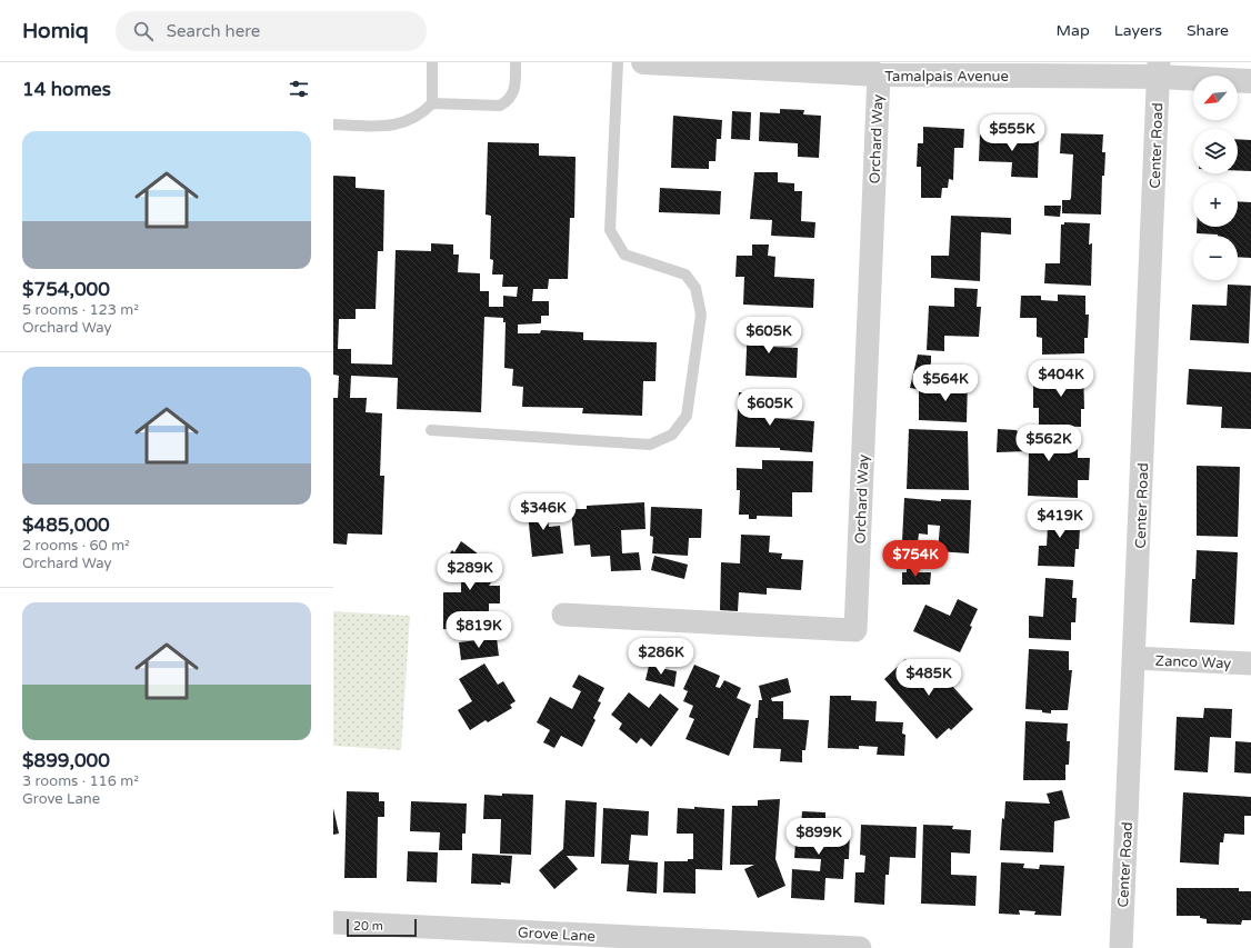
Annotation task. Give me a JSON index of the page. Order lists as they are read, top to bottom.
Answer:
{
  "streets": {
    "street": [
      "Tamalpais Avenue",
      "Orchard Way",
      "Center Road",
      "Zanco Way",
      "Grove Lane"
    ]
  },
  "crossings": [
    ["Tamalpais Avenue", "Orchard Way"],
    ["Tamalpais Avenue", "Center Road"],
    ["Center Road", "Zanco Way"]
  ],
  "scale_bar": "20 m",
  "north": "bottom left",
  "page": {
    "header": "Homiq",
    "search": "Search here",
    "nav": ["Map", "Layers", "Share"],
    "heading": "14 homes",
    "map_buttons": ["+", "−"],
    "price": [
      "$555K",
      "$605K",
      "$404K",
      "$564K",
      "$605K",
      "$562K",
      "$346K",
      "$419K",
      "$754K",
      "$289K",
      "$819K",
      "$286K",
      "$485K",
      "$899K"
    ],
    "list": [
      {
        "name": "$754,000",
        "note": "5 rooms · 123 m² · Orchard Way"
      },
      {
        "name": "$485,000",
        "note": "2 rooms · 60 m² · Orchard Way"
      },
      {
        "name": "$899,000",
        "note": "3 rooms · 116 m² · Grove Lane"
      }
    ],
    "scale": "20 m"
  }
}
